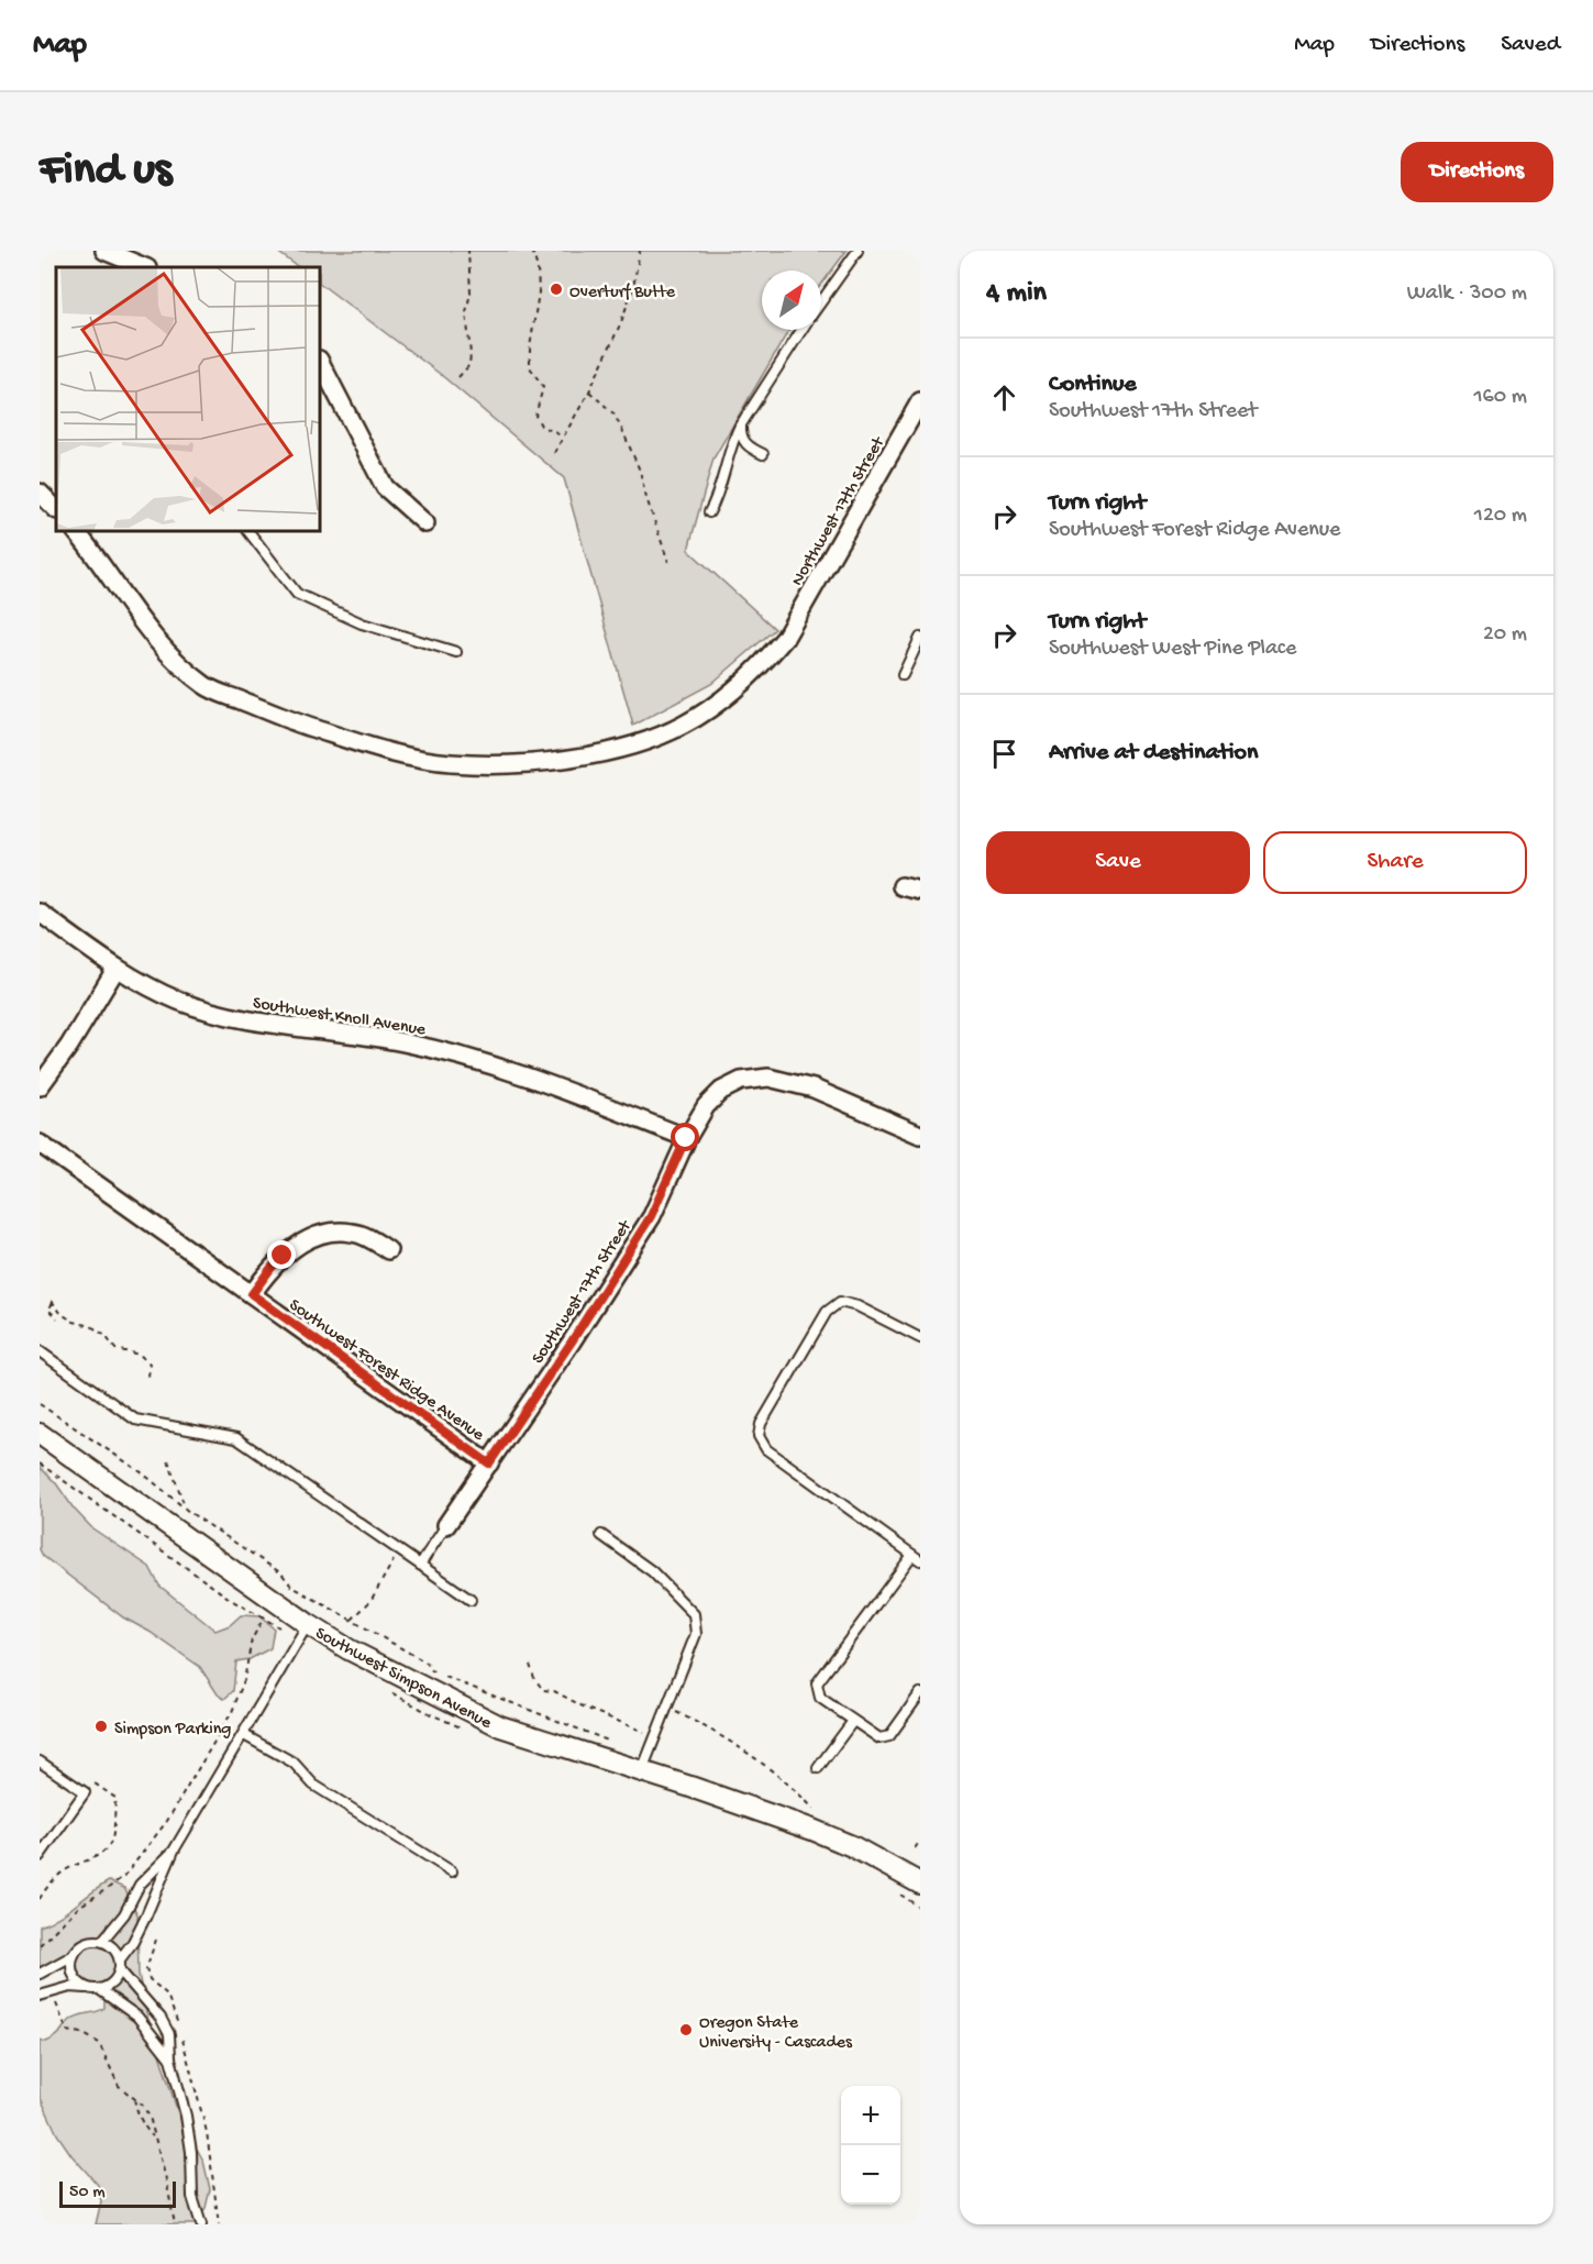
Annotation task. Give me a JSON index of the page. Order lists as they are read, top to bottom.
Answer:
{
  "streets": {
    "street": [
      "Northwest 17th Street",
      "Southwest Knoll Avenue",
      "Southwest 17th Street",
      "Southwest Forest Ridge Avenue",
      "Southwest Simpson Avenue"
    ]
  },
  "crossings": [
    ["Southwest Knoll Avenue", "Southwest 17th Street"],
    ["Southwest 17th Street", "Southwest Forest Ridge Avenue"]
  ],
  "places": ["Overturf Butte", "Simpson Parking", "Oregon State University - Cascades"],
  "scale_bar": "50 m",
  "north": "top right",
  "page": {
    "header": "Map",
    "nav": ["Map", "Directions", "Saved"],
    "buttons": [
      "Directions",
      ["Save", "Share"]
    ],
    "title": "Find us",
    "heading": ["4 min", "Walk · 300 m"],
    "list": [
      ["Continue", "Southwest 17th Street", "160 m"],
      ["Turn right", "Southwest Forest Ridge Avenue", "120 m"],
      ["Turn right", "Southwest West Pine Place", "20 m"],
      "Arrive at destination"
    ],
    "map_buttons": ["+", "−"],
    "scale": "50 m"
  }
}
